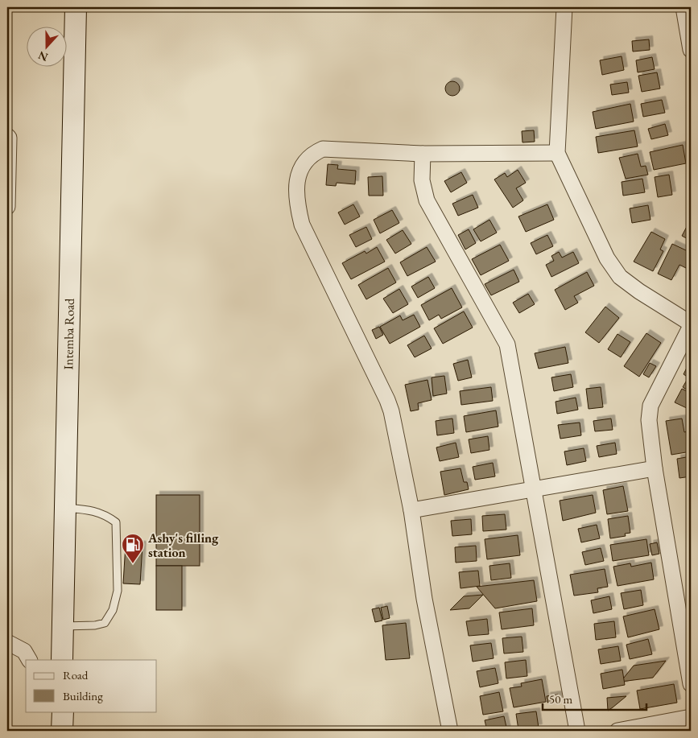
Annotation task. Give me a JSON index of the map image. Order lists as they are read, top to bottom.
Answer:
{
  "streets": {
    "street": ["Intemba Road"]
  },
  "places": {
    "fuel station": ["Ashy's filling station"]
  },
  "legend": ["Road", "Building"],
  "scale_bar": "50 m",
  "north": "bottom"
}
